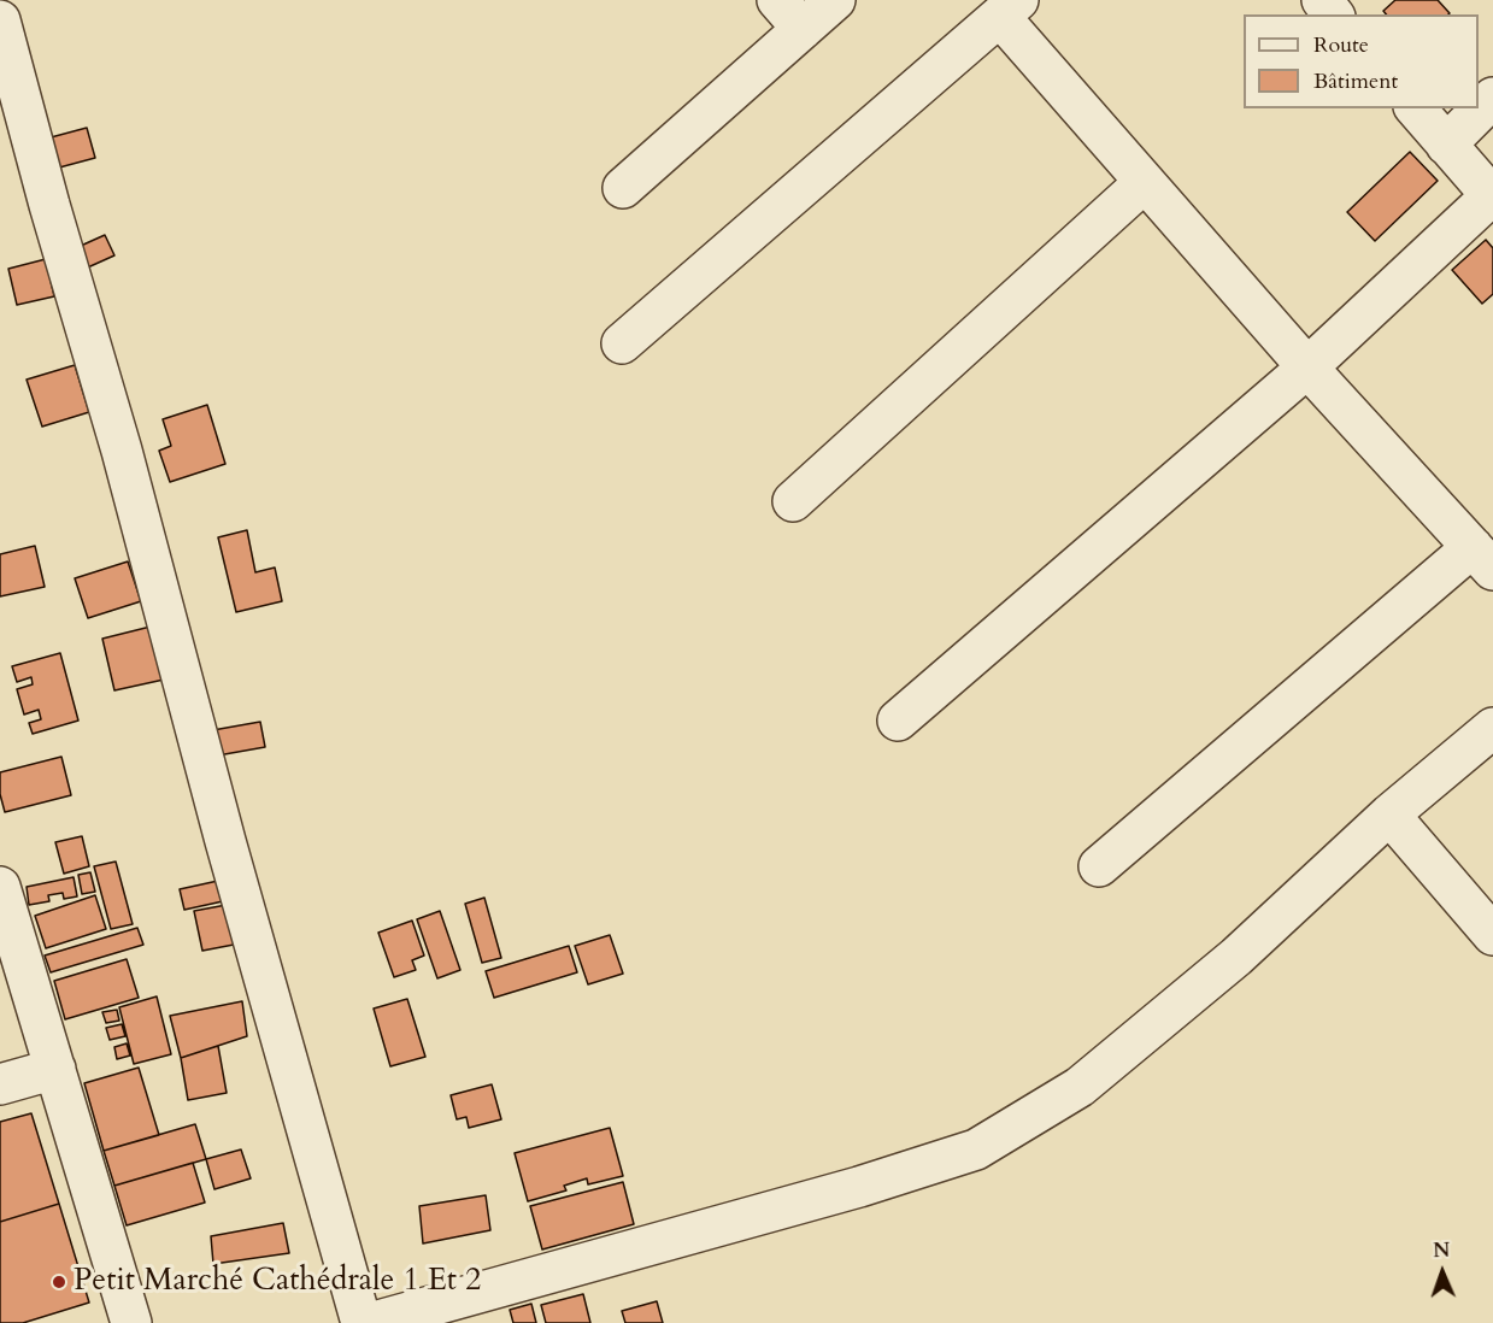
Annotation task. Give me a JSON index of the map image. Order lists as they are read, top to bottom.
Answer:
{
  "places": ["Petit Marché Cathédrale 1 Et 2"],
  "legend": ["Route", "Bâtiment"],
  "north": "top"
}
